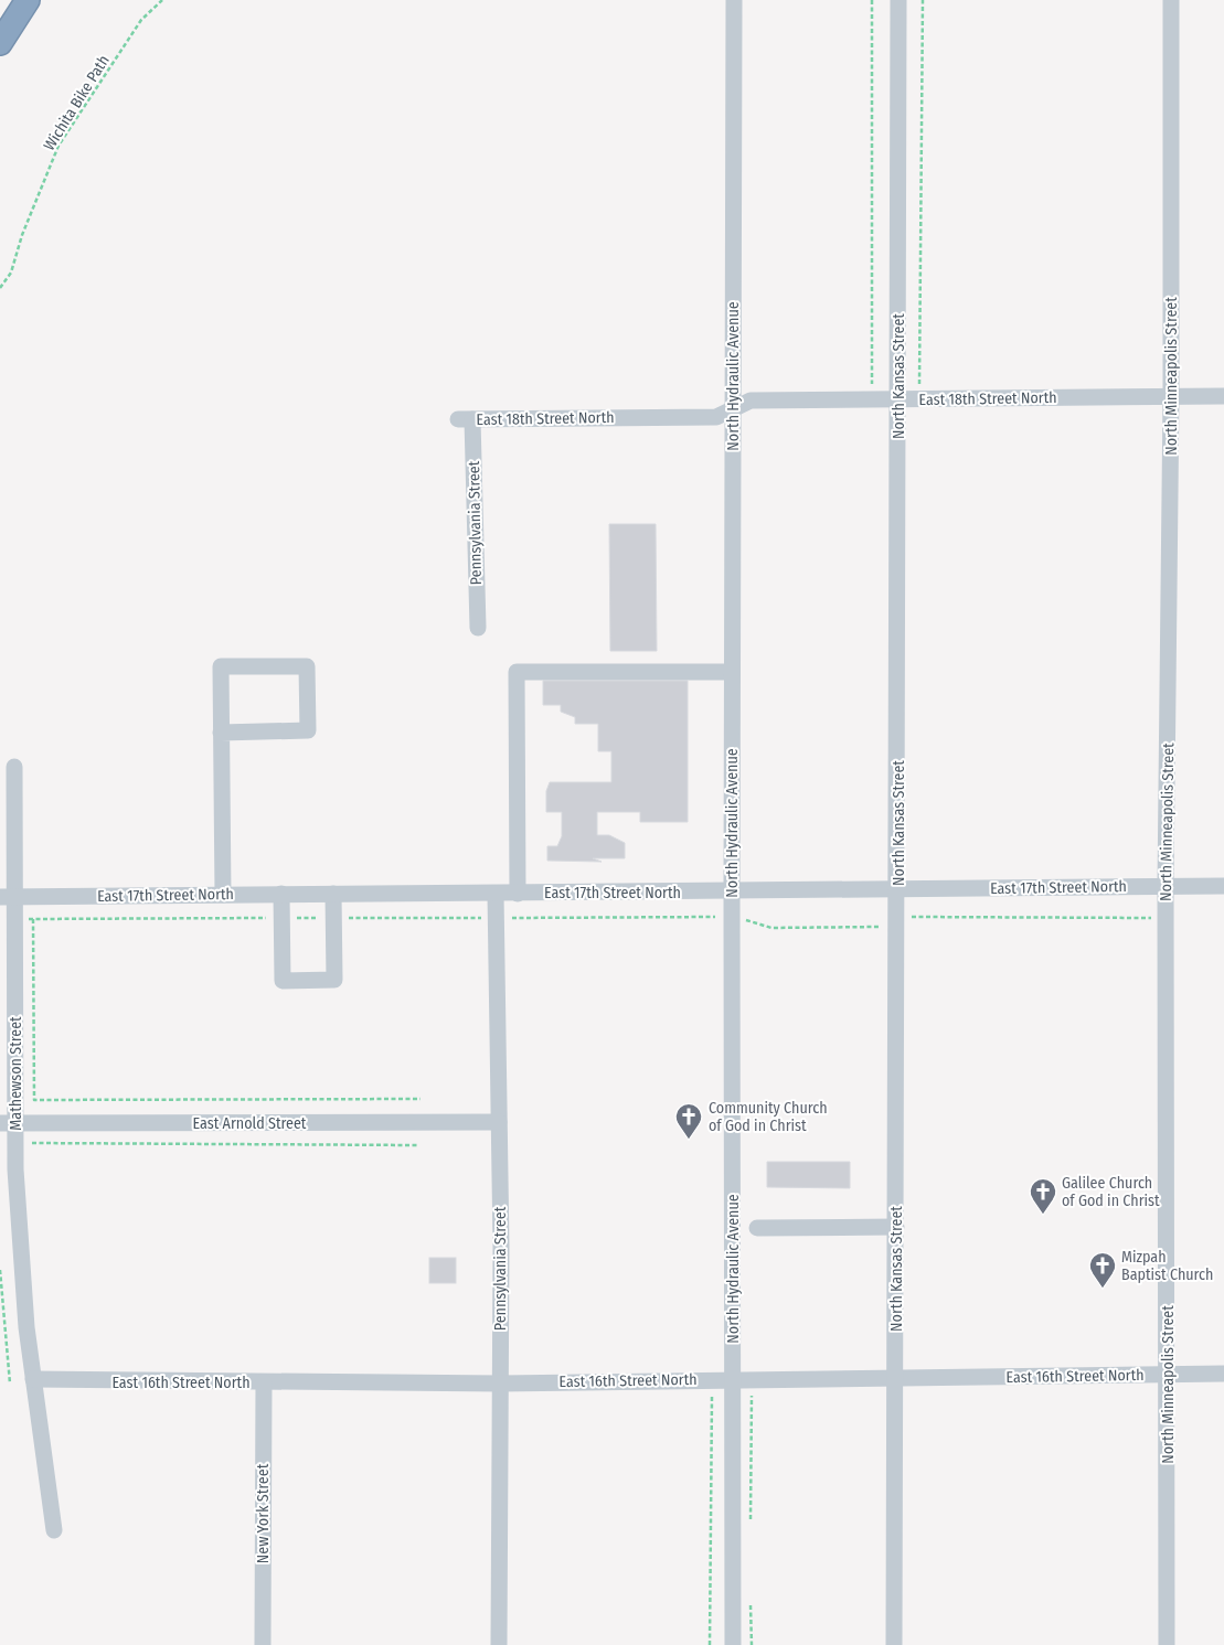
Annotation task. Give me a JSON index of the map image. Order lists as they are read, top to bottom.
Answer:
{
  "streets": {
    "street": [
      "North Hydraulic Avenue",
      "North Kansas Street",
      "North Minneapolis Street",
      "East 18th Street North",
      "Pennsylvania Street",
      "East 17th Street North",
      "Mathewson Street",
      "East Arnold Street",
      "East 16th Street North",
      "New York Street"
    ],
    "path": ["Wichita Bike Path"]
  },
  "crossings": [
    ["North Hydraulic Avenue", "East 18th Street North"],
    ["North Hydraulic Avenue", "East 17th Street North"],
    ["North Hydraulic Avenue", "East 16th Street North"],
    ["North Kansas Street", "East 18th Street North"],
    ["North Kansas Street", "East 17th Street North"],
    ["North Kansas Street", "East 16th Street North"],
    ["North Minneapolis Street", "East 18th Street North"],
    ["North Minneapolis Street", "East 17th Street North"],
    ["North Minneapolis Street", "East 16th Street North"],
    ["East 18th Street North", "Pennsylvania Street"],
    ["Pennsylvania Street", "East 17th Street North"],
    ["Pennsylvania Street", "East Arnold Street"],
    ["Pennsylvania Street", "East 16th Street North"],
    ["East 17th Street North", "Mathewson Street"],
    ["Mathewson Street", "East Arnold Street"],
    ["Mathewson Street", "East 16th Street North"],
    ["East 16th Street North", "New York Street"]
  ],
  "places": {
    "church": ["Community Church of God in Christ", "Galilee Church of God in Christ", "Mizpah Baptist Church"]
  }
}
